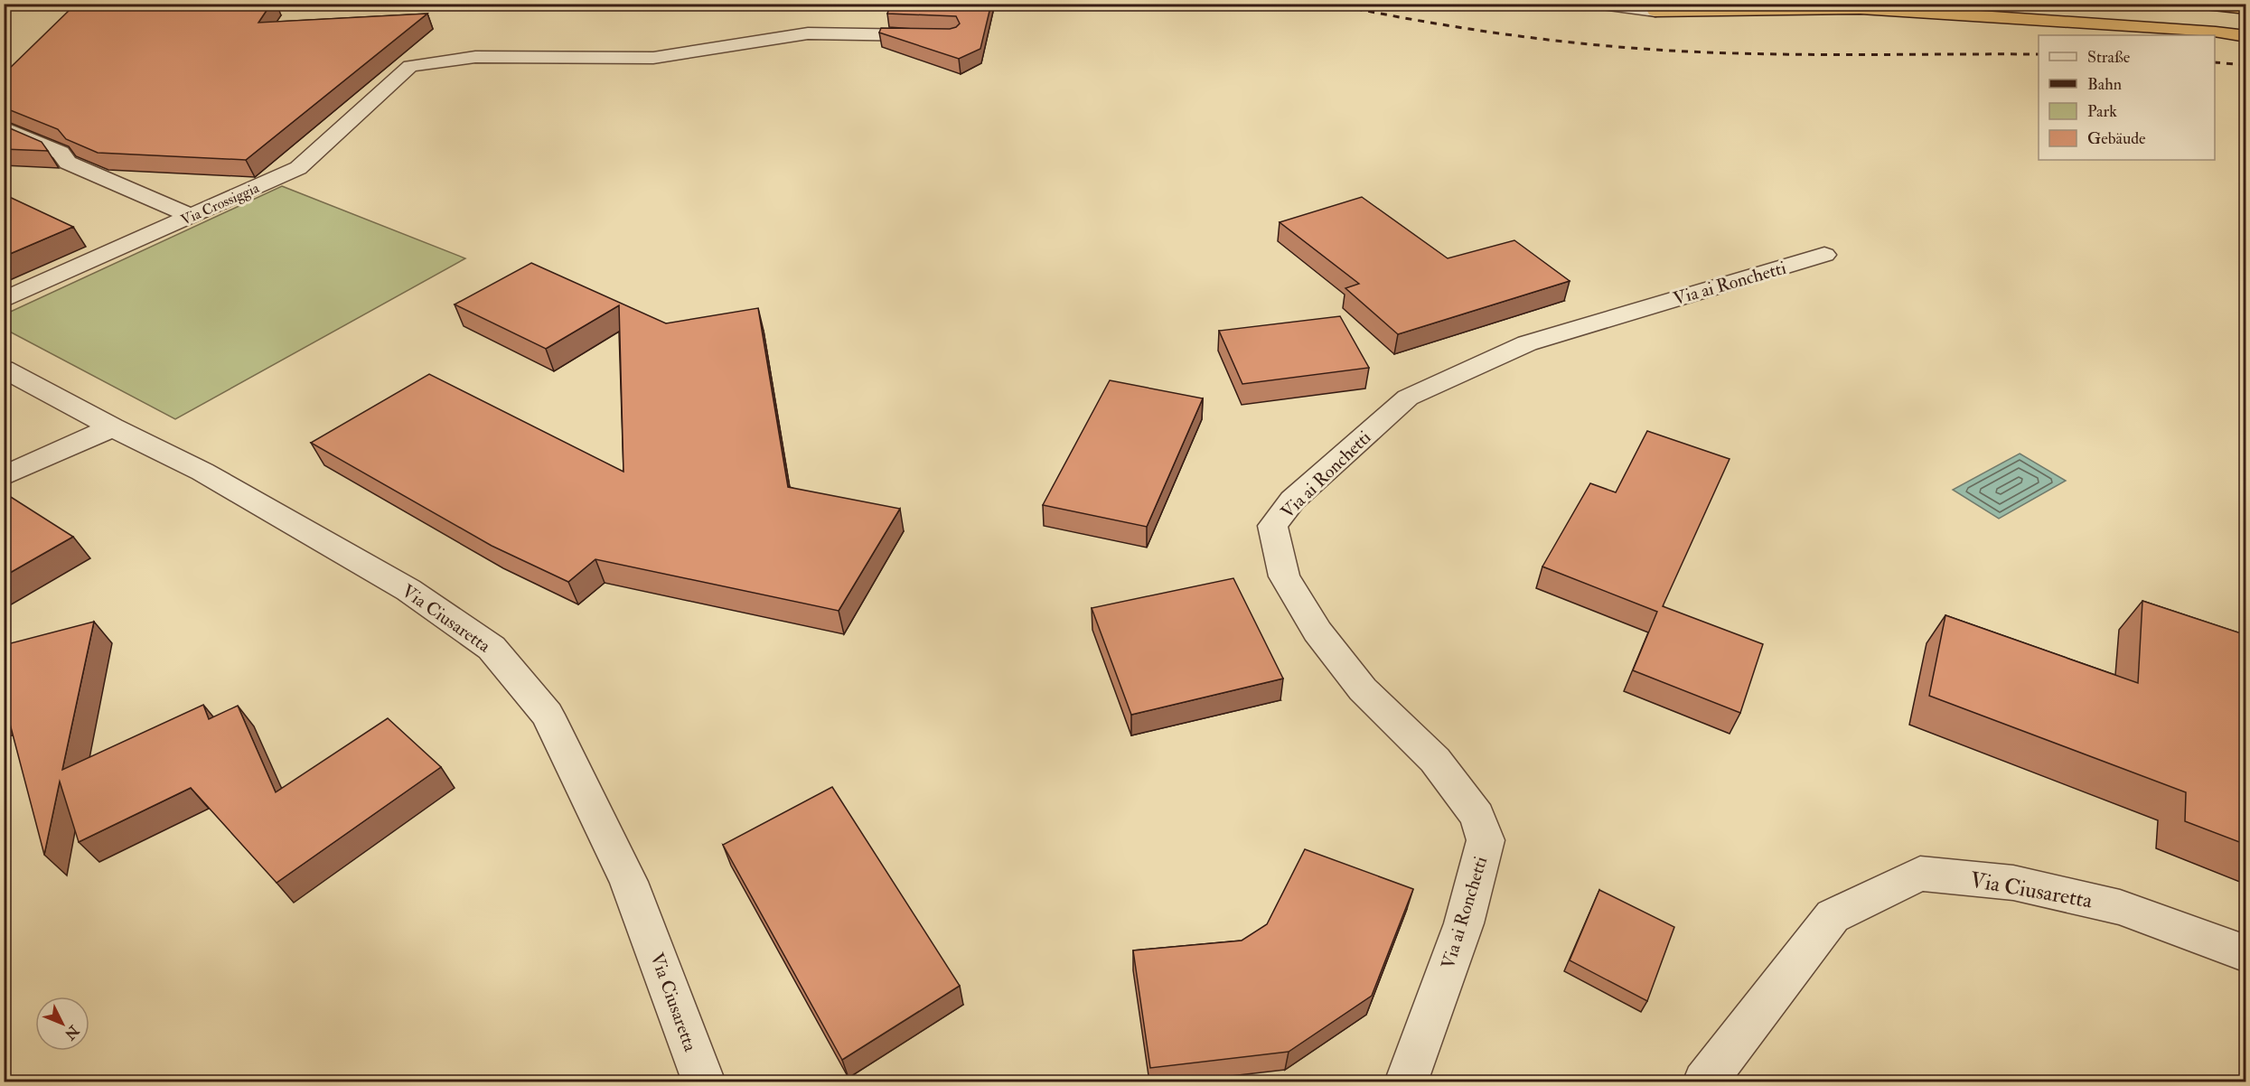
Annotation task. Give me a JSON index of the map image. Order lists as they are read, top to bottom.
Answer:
{
  "streets": {
    "street": ["Via Crossiggia", "Via ai Ronchetti", "Via Ciusaretta"]
  },
  "legend": [
    "Straße",
    "Bahn",
    "Park",
    "Gebäude"
  ],
  "north": "bottom right"
}
